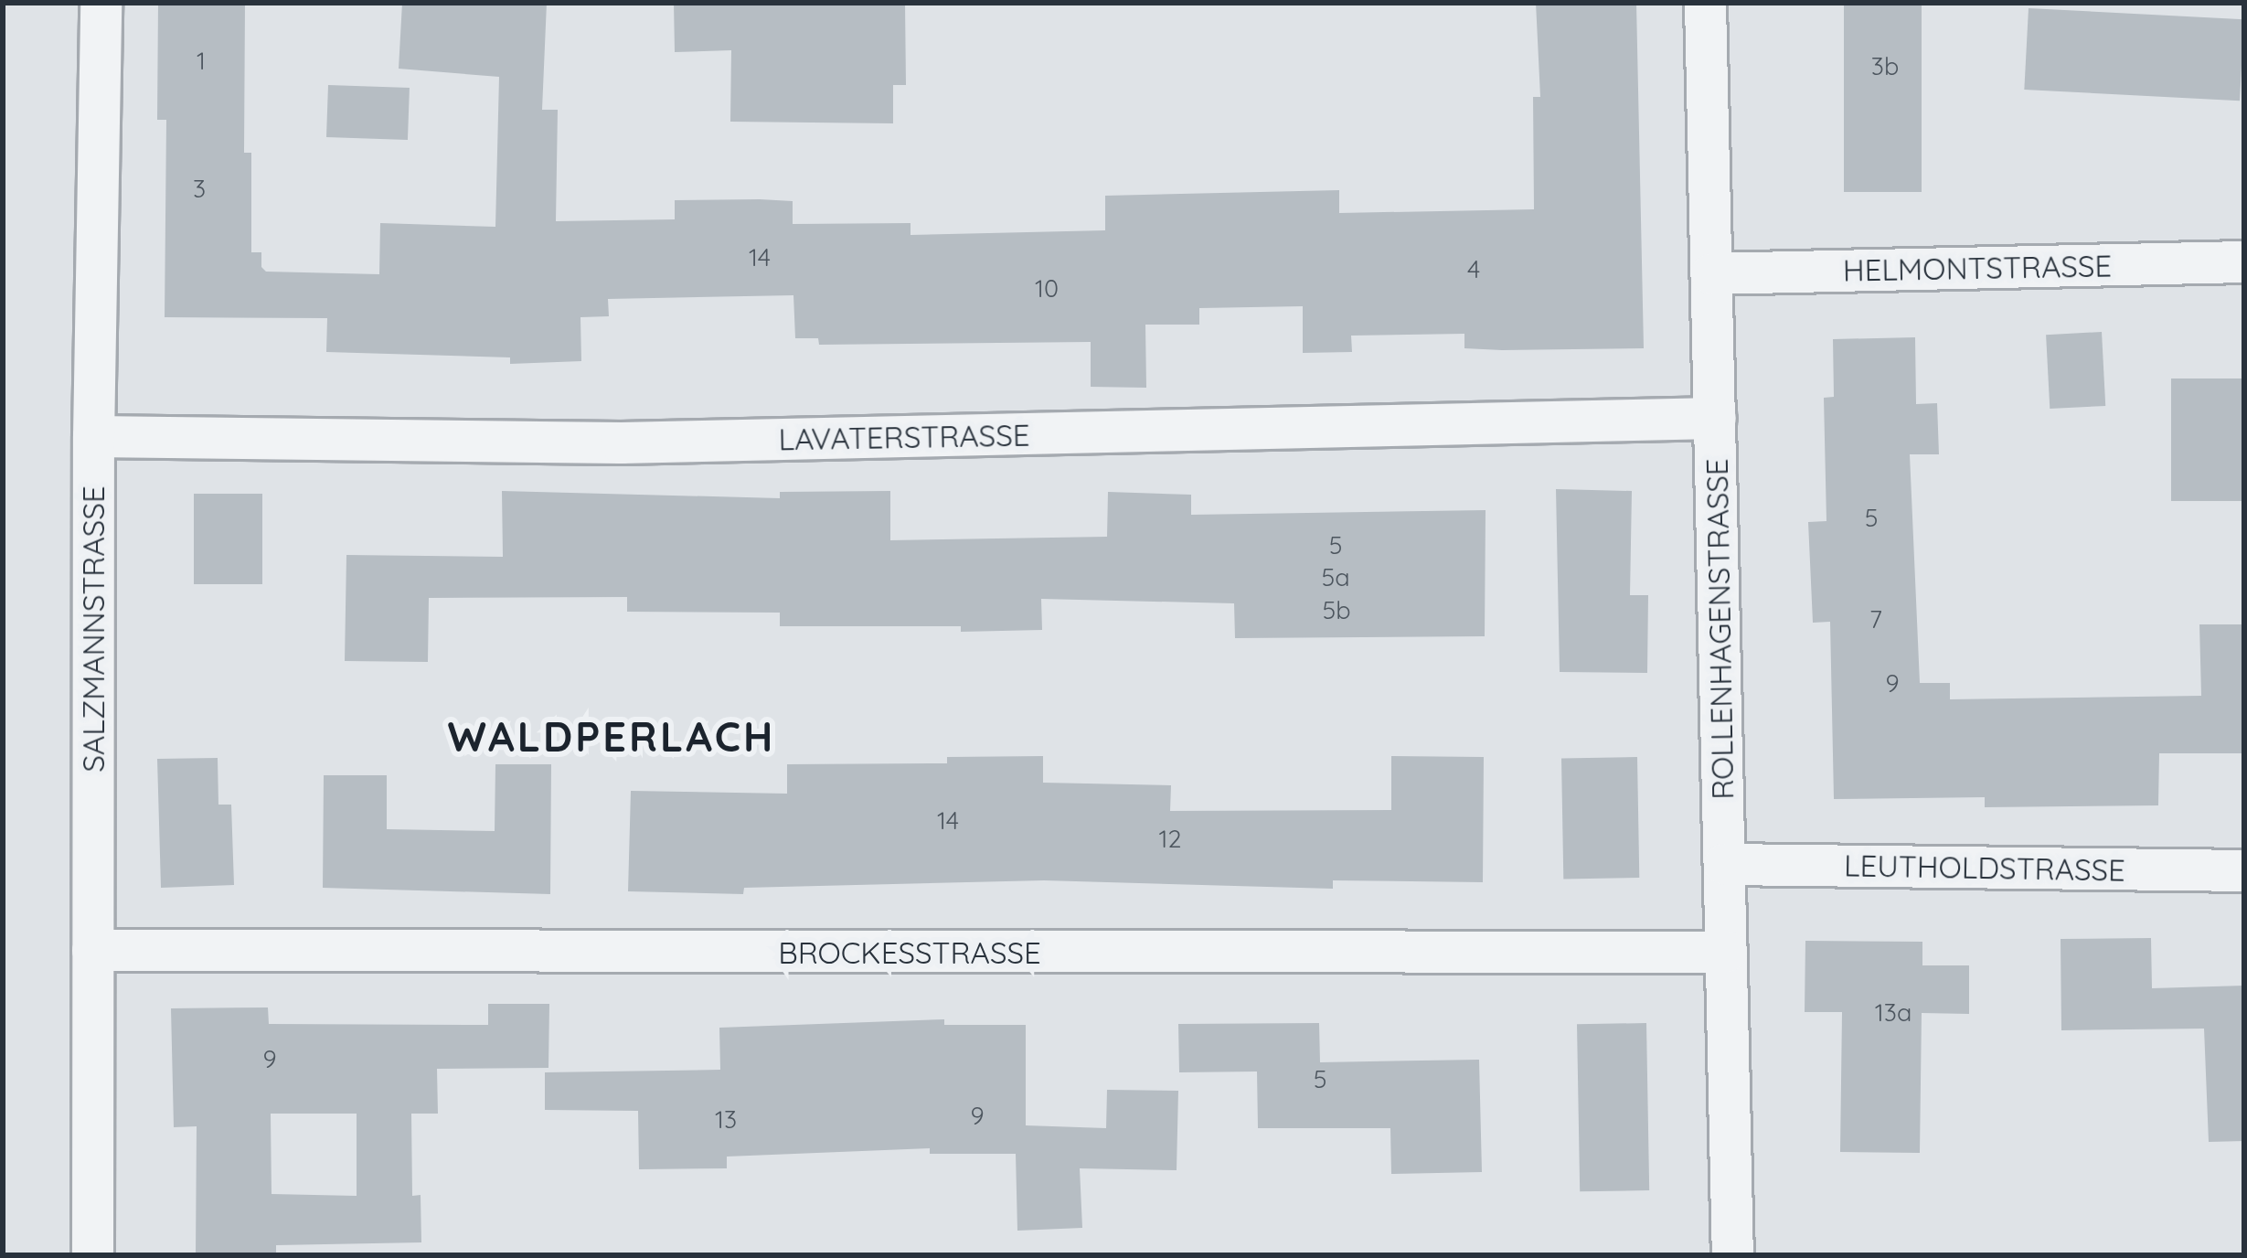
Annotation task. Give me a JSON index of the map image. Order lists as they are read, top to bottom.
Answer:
{
  "streets": {
    "street": [
      "HELMONTSTRASSE",
      "LAVATERSTRASSE",
      "SALZMANNSTRASSE",
      "ROLLENHAGENSTRASSE",
      "LEUTHOLDSTRASSE",
      "BROCKESSTRASSE"
    ]
  },
  "crossings": [
    ["HELMONTSTRASSE", "ROLLENHAGENSTRASSE"],
    ["LAVATERSTRASSE", "SALZMANNSTRASSE"],
    ["LAVATERSTRASSE", "ROLLENHAGENSTRASSE"],
    ["SALZMANNSTRASSE", "BROCKESSTRASSE"],
    ["ROLLENHAGENSTRASSE", "LEUTHOLDSTRASSE"],
    ["ROLLENHAGENSTRASSE", "BROCKESSTRASSE"]
  ],
  "districts": ["WALDPERLACH"],
  "house_numbers": [
    "1",
    "3b",
    "3",
    "14",
    "4",
    "10",
    "5",
    "5",
    "5a",
    "5b",
    "7",
    "9",
    "14",
    "12",
    "13a",
    "9",
    "5",
    "9",
    "13"
  ]
}
